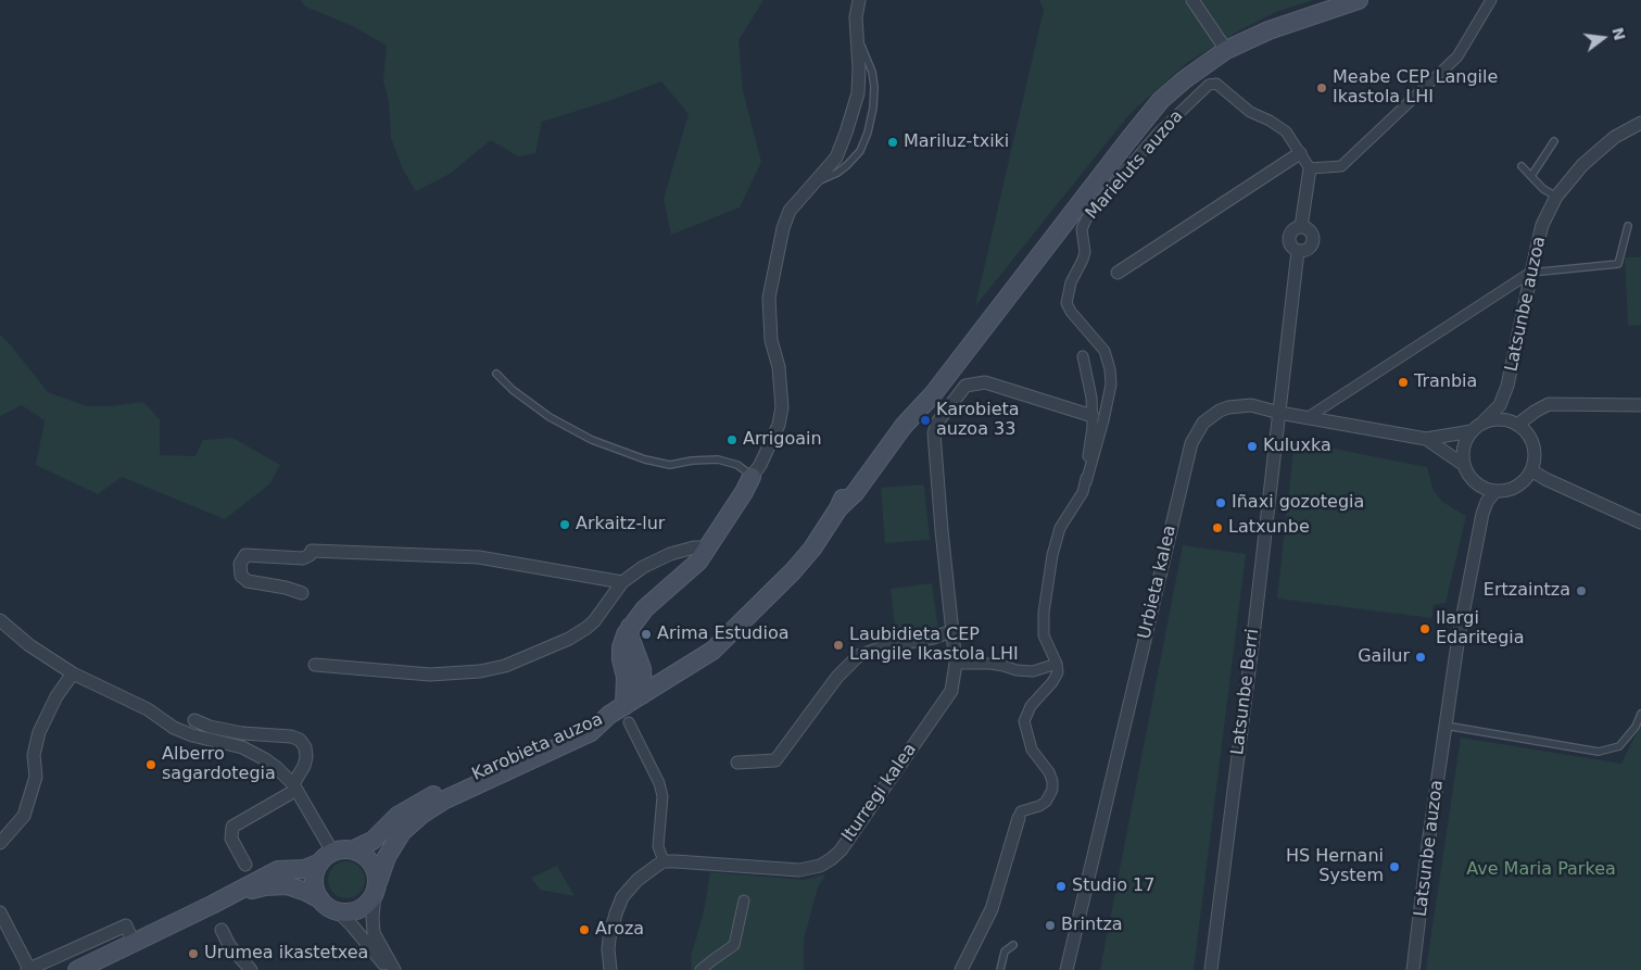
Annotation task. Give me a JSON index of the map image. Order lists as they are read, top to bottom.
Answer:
{
  "streets": {
    "main road": ["Karobieta auzoa"],
    "street": [
      "Marieluts auzoa",
      "Latsunbe auzoa",
      "Urbieta kalea",
      "Latsunbe Berri",
      "Iturregi kalea"
    ]
  },
  "crossings": [
    ["Latsunbe auzoa", "Urbieta kalea"],
    ["Urbieta kalea", "Latsunbe Berri"],
    ["Karobieta auzoa", "Iturregi kalea"]
  ],
  "parks": ["Ave Maria Parkea"],
  "places": [
    "Meabe CEP Langile Ikastola LHI",
    "Mariluz-txiki",
    "Tranbia",
    "Karobieta auzoa 33",
    "Arrigoain",
    "Kuluxka",
    "Iñaxi gozotegia",
    "Arkaitz-lur",
    "Latxunbe",
    "Ertzaintza",
    "Ilargi Edaritegia",
    "Arima Estudioa",
    "Laubidieta CEP Langile Ikastola LHI",
    "Gailur",
    "Alberro sagardotegia",
    "HS Hernani System",
    "Studio 17",
    "Brintza",
    "Aroza",
    "Urumea ikastetxea"
  ],
  "north": "right"
}
